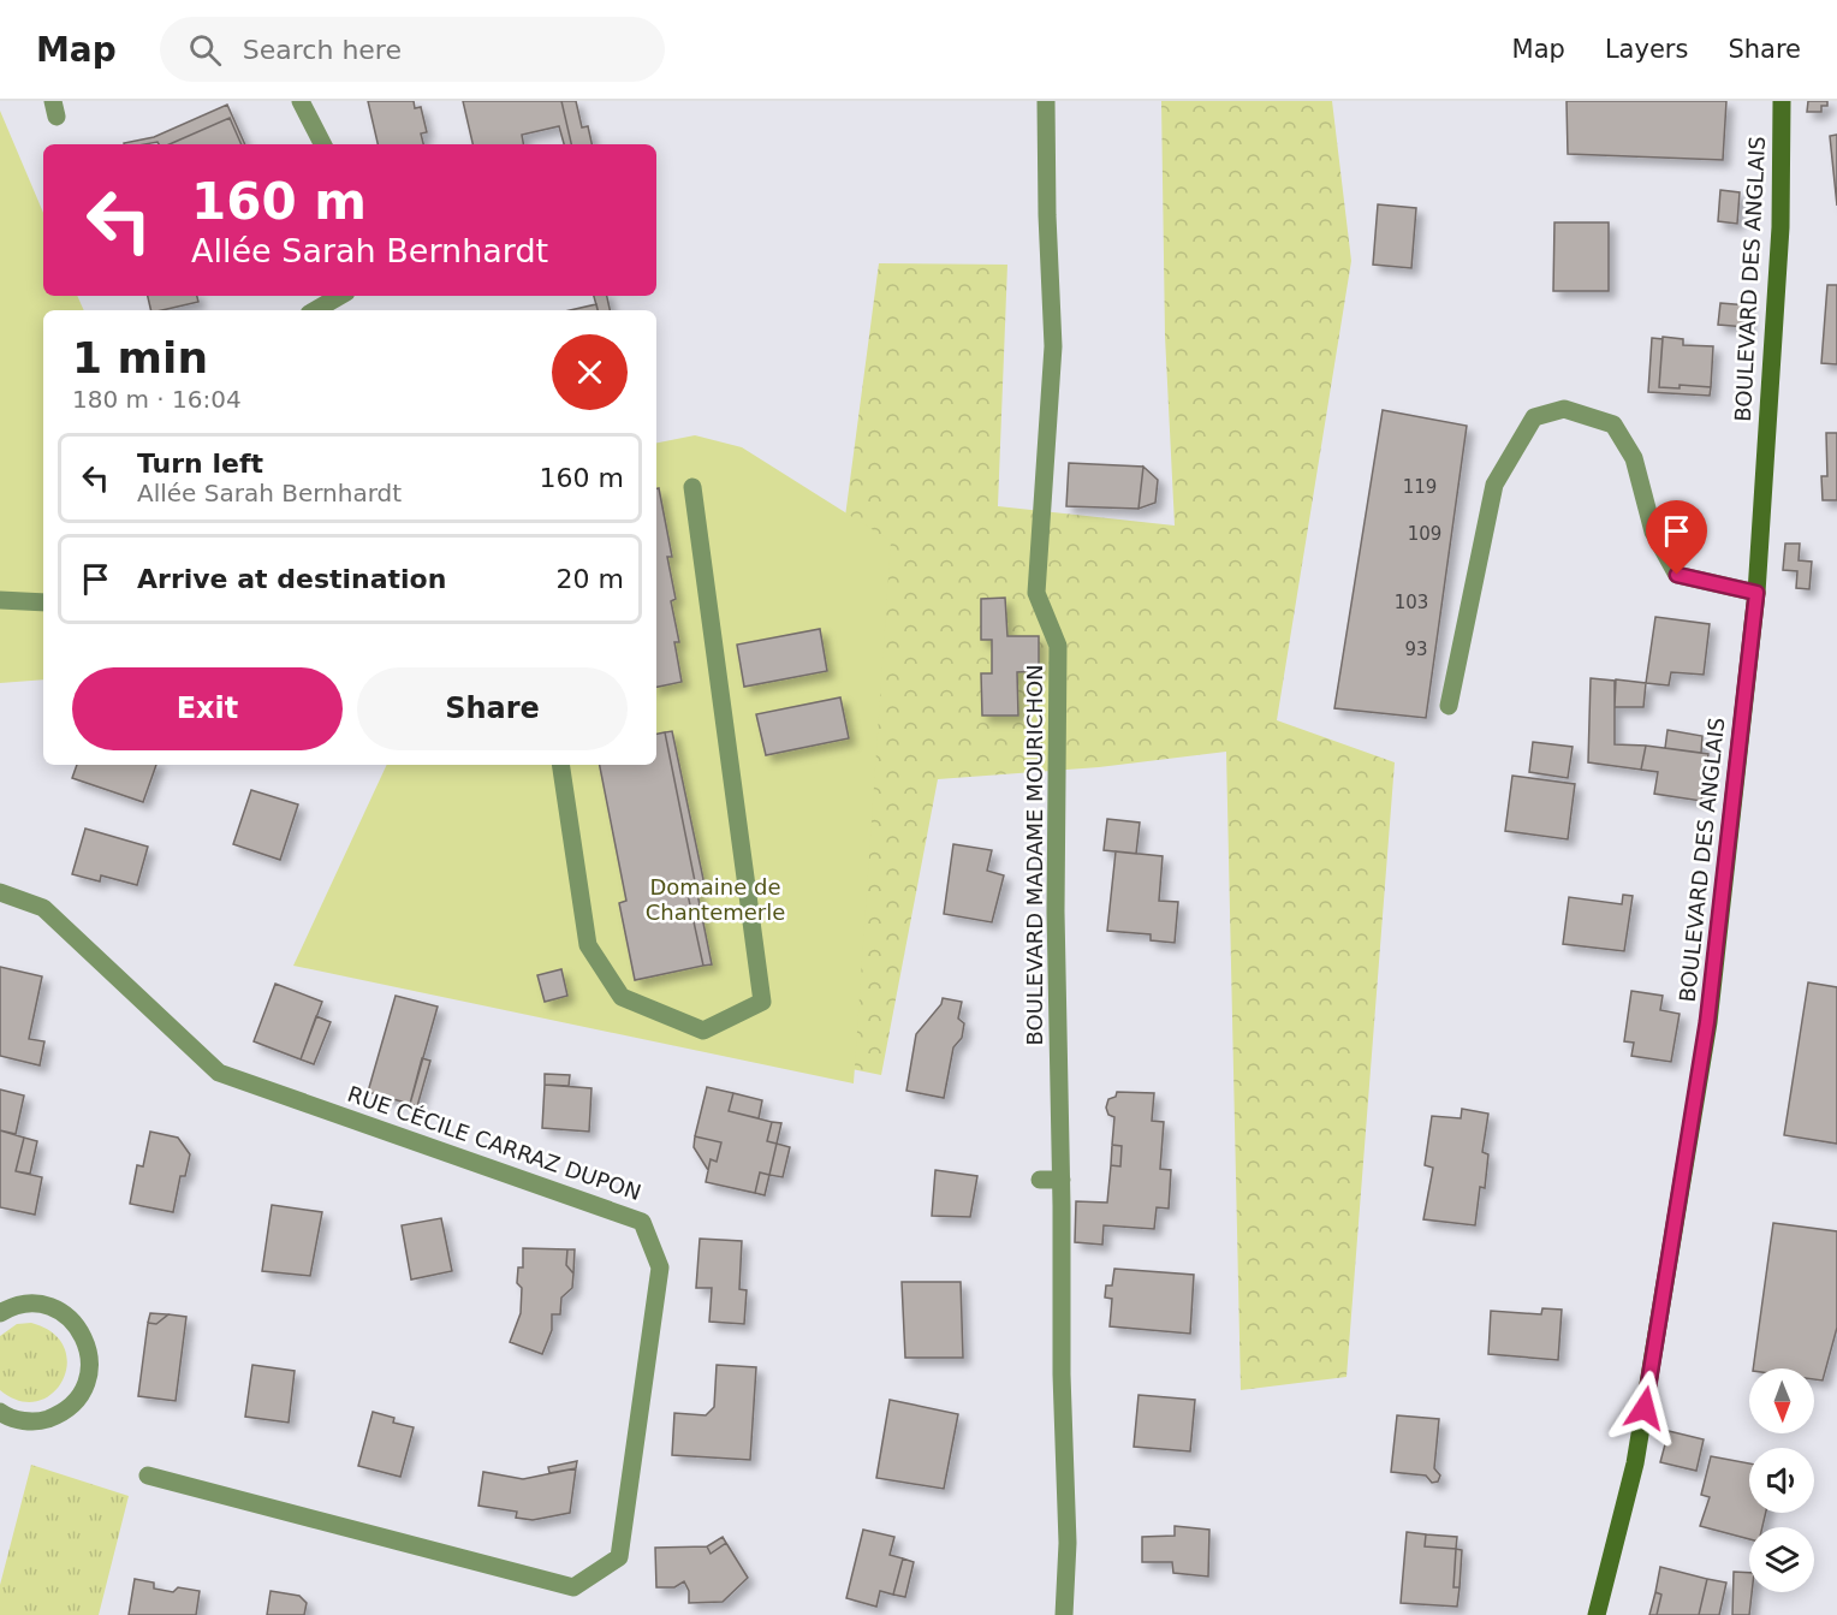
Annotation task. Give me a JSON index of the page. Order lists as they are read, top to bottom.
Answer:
{
  "streets": {
    "street": ["BOULEVARD DES ANGLAIS", "BOULEVARD MADAME MOURICHON", "RUE CÉCILE CARRAZ DUPON"]
  },
  "parks": ["Domaine de Chantemerle"],
  "house_numbers": [
    "119",
    "109",
    "103",
    "93"
  ],
  "north": "bottom",
  "page": {
    "header": "Map",
    "search": "Search here",
    "nav": ["Map", "Layers", "Share"],
    "turn": ["160 m", "Allée Sarah Bernhardt"],
    "heading": ["1 min", "180 m · 16:04"],
    "list": [
      {
        "name": "Turn left",
        "note": "Allée Sarah Bernhardt",
        "value": "160 m"
      },
      {
        "name": "Arrive at destination",
        "value": "20 m"
      }
    ],
    "buttons": ["Exit", "Share"]
  }
}
